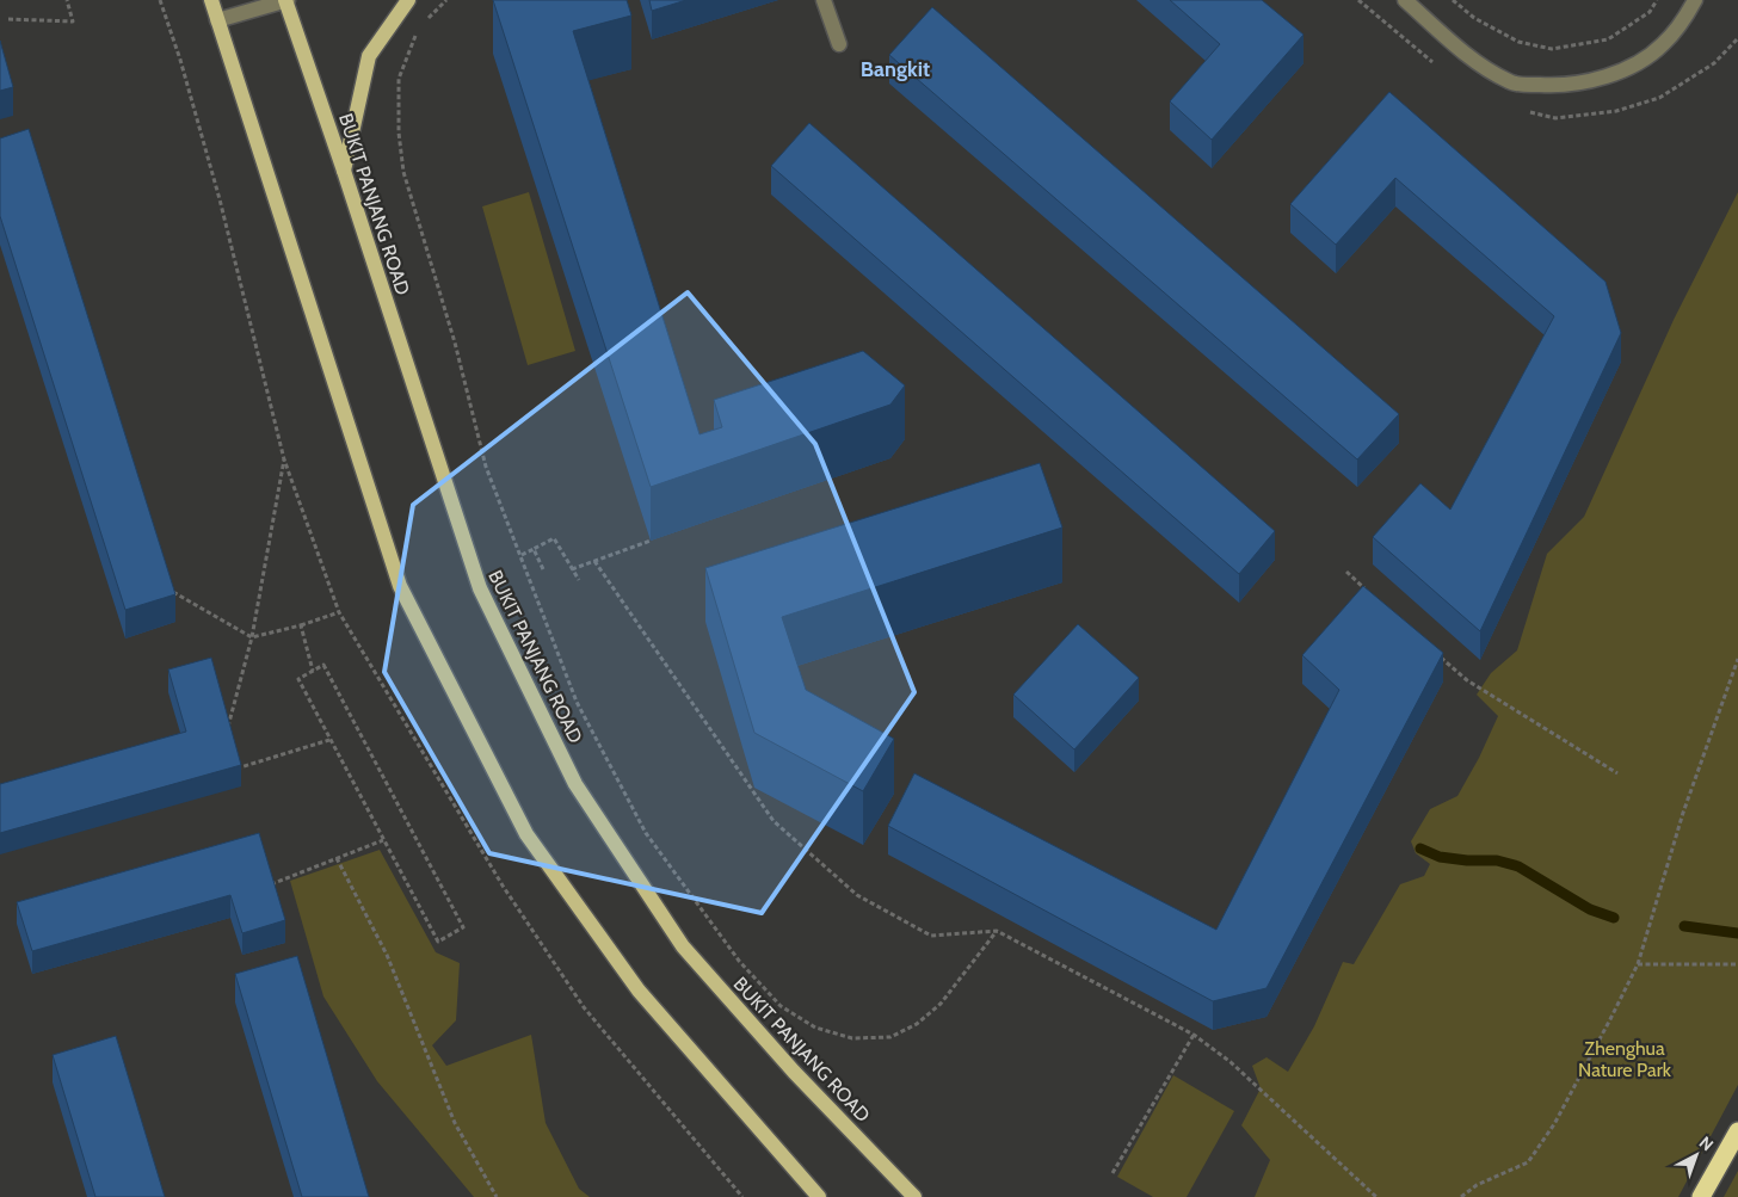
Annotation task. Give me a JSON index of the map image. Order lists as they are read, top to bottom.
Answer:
{
  "streets": {
    "main road": ["BUKIT PANJANG ROAD"]
  },
  "districts": ["Bangkit"],
  "parks": ["Zhenghua Nature Park"],
  "north": "top right"
}
